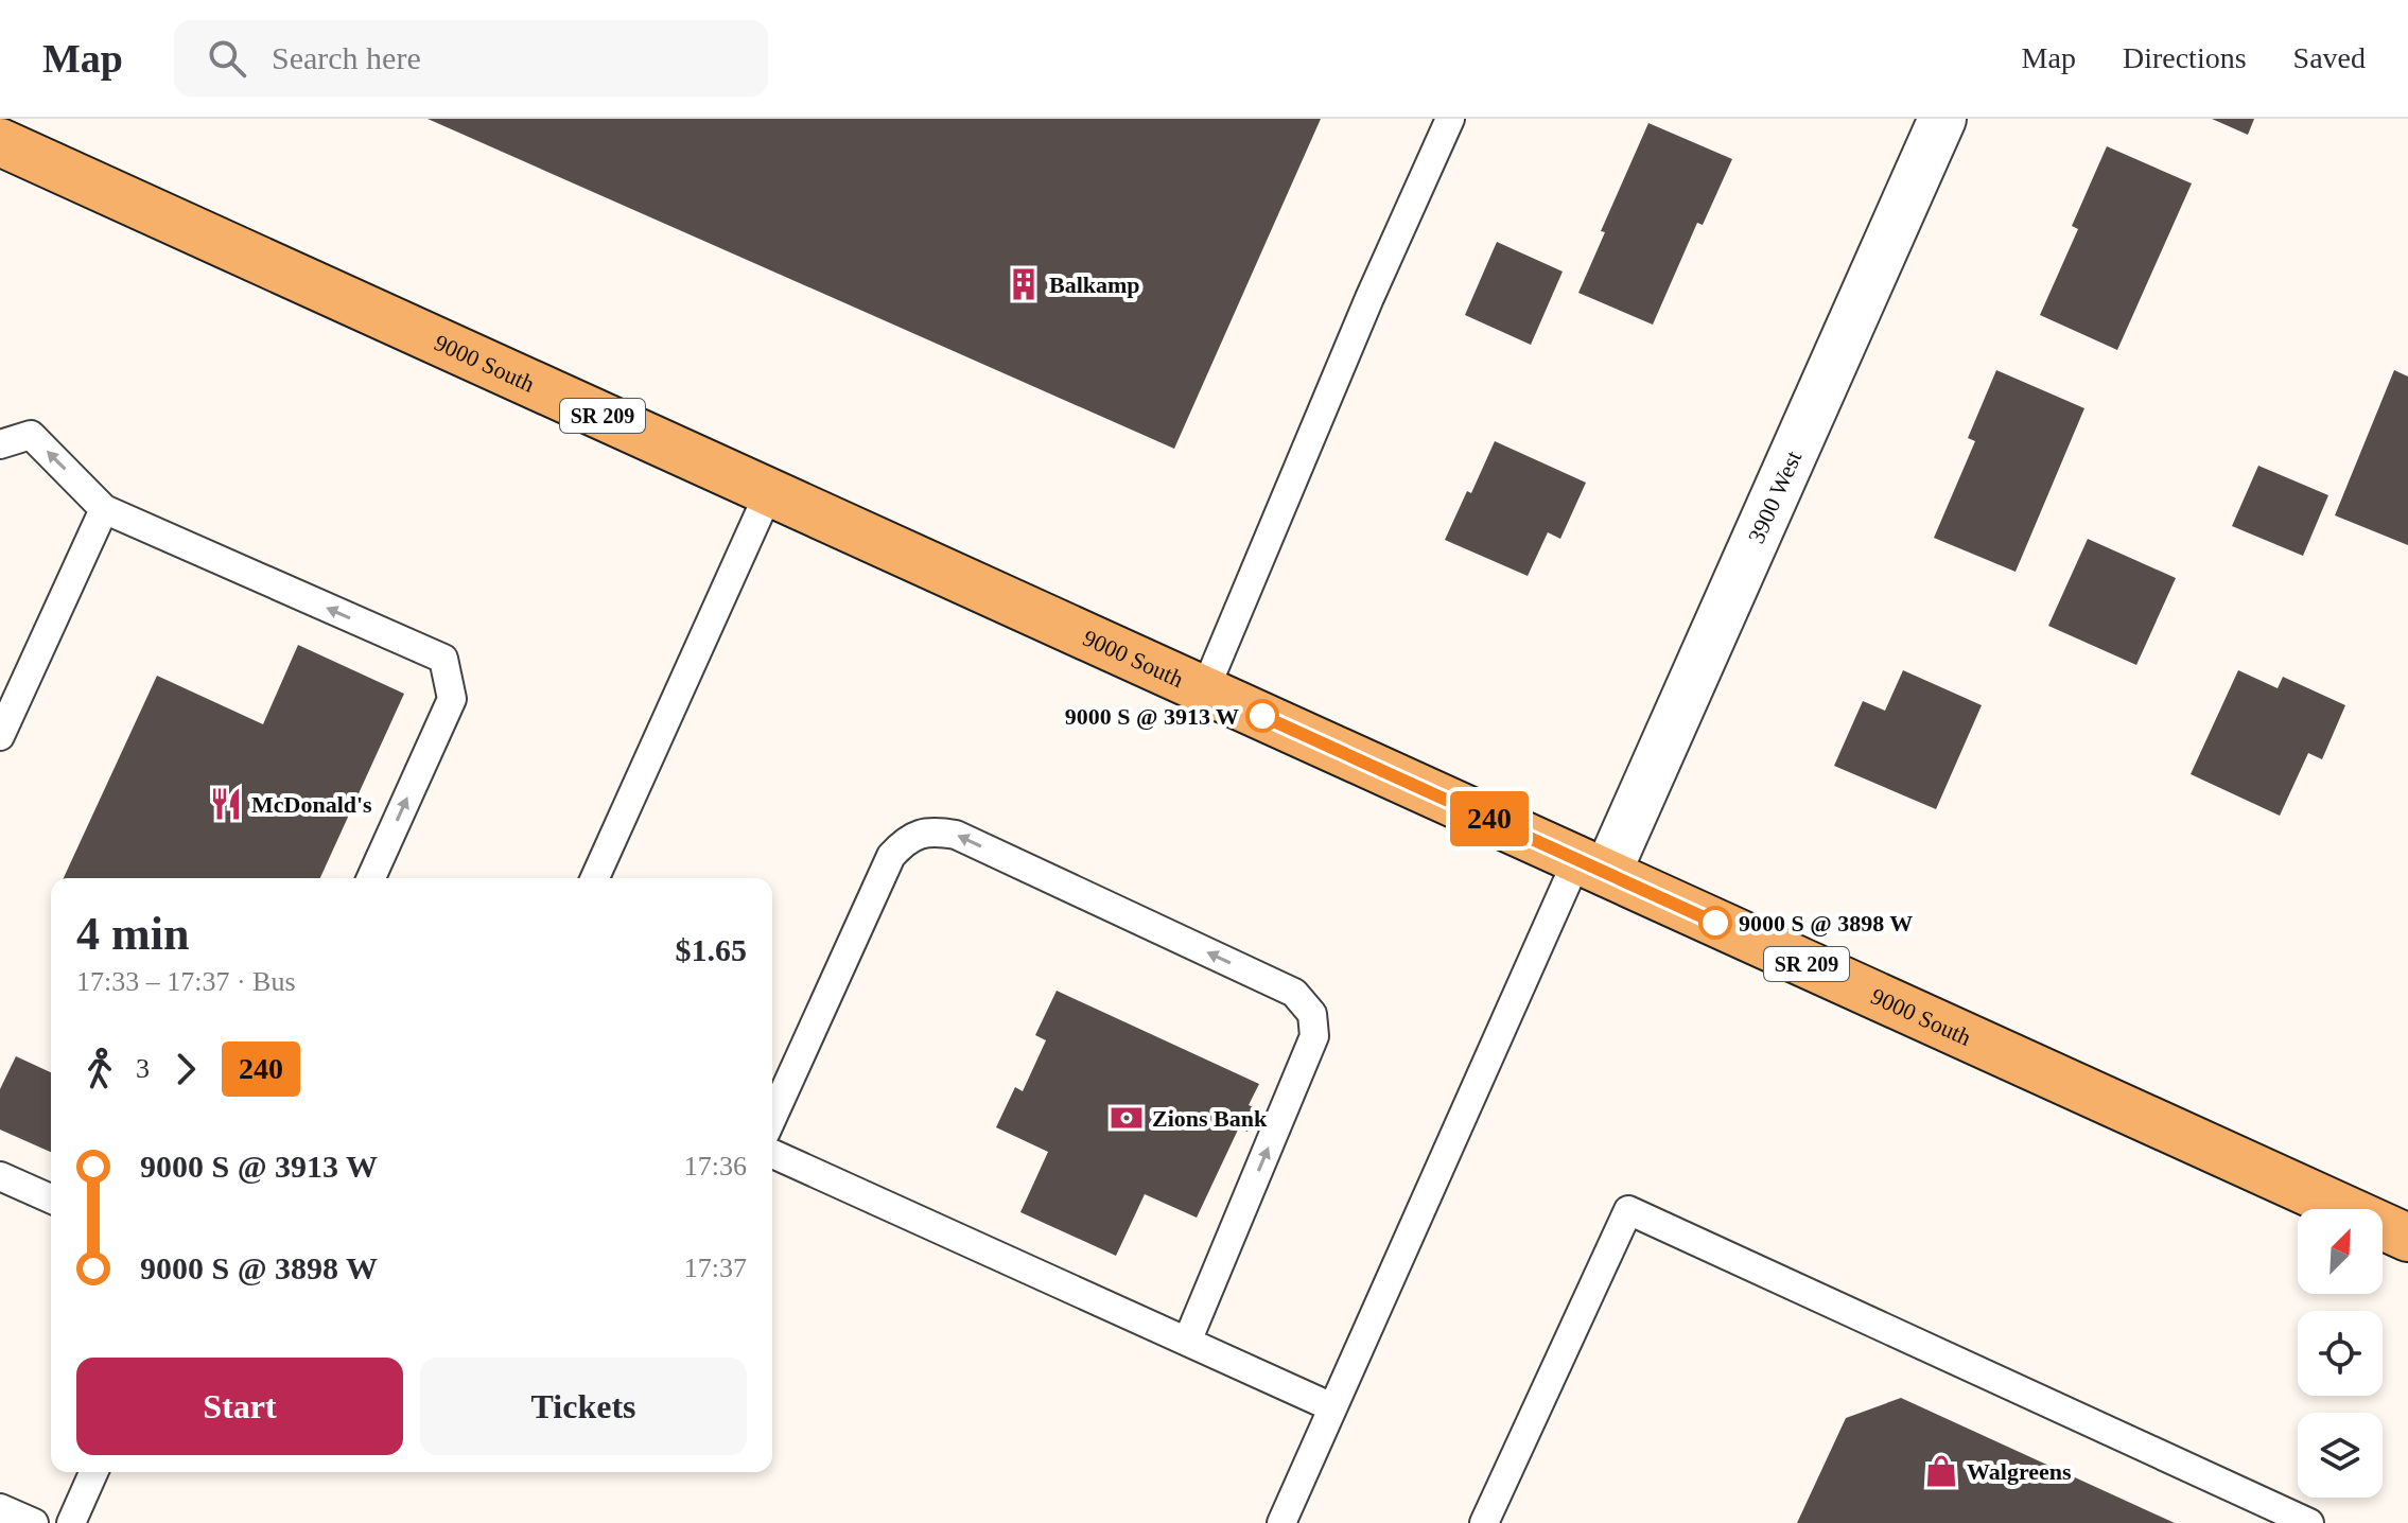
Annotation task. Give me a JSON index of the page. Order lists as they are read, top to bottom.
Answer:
{
  "streets": {
    "main road": ["9000 South", "SR 209"],
    "street": ["3900 West"]
  },
  "crossings": [
    ["9000 South", "3900 West"]
  ],
  "places": {
    "building": ["Balkamp"],
    "other": ["9000 S @ 3913 W", "9000 S @ 3898 W"],
    "restaurant": ["McDonald's"],
    "bank": ["Zions Bank"],
    "shop": ["Walgreens"]
  },
  "lines": ["bus line 240"],
  "north": "top right",
  "page": {
    "header": "Map",
    "search": "Search here",
    "nav": ["Map", "Directions", "Saved"],
    "on_map": "240",
    "heading": ["4 min", "17:33 – 17:37 · Bus", "$1.65"],
    "legs": ["3", "240"],
    "list": [
      {
        "name": "9000 S @ 3913 W",
        "value": "17:36"
      },
      {
        "name": "9000 S @ 3898 W",
        "value": "17:37"
      }
    ],
    "buttons": ["Start", "Tickets"]
  }
}
